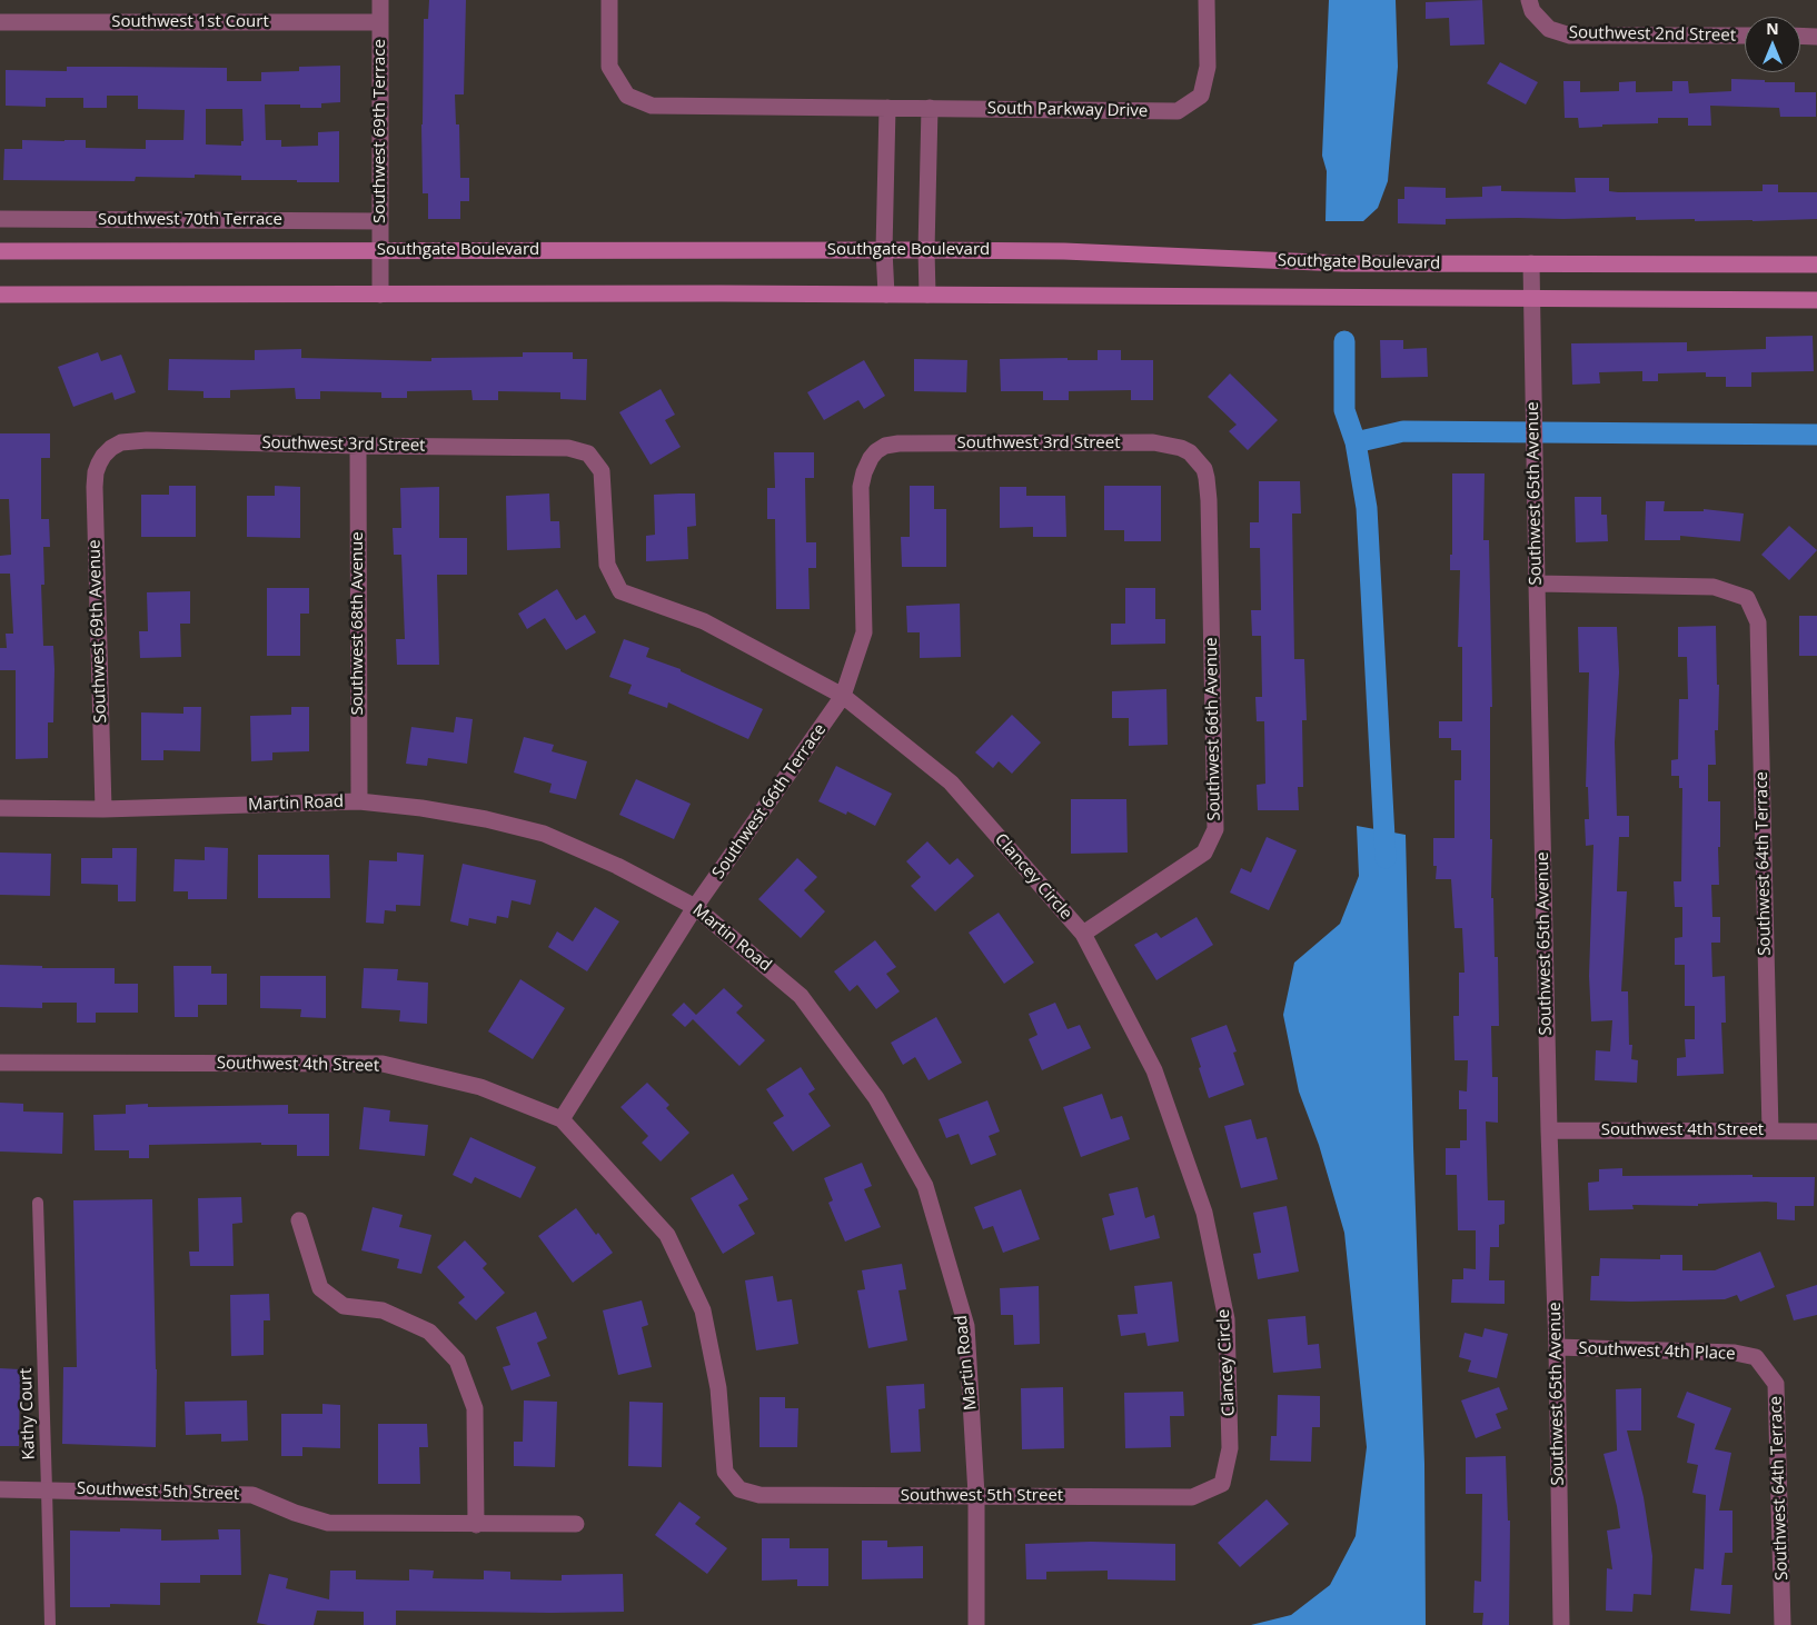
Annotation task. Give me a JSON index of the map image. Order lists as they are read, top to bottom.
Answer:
{
  "streets": {
    "main road": ["Southgate Boulevard"],
    "street": [
      "Southwest 1st Court",
      "Southwest 2nd Street",
      "South Parkway Drive",
      "Southwest 69th Terrace",
      "Southwest 70th Terrace",
      "Southwest 3rd Street",
      "Southwest 65th Avenue",
      "Southwest 68th Avenue",
      "Southwest 69th Avenue",
      "Southwest 66th Avenue",
      "Southwest 66th Terrace",
      "Martin Road",
      "Southwest 64th Terrace",
      "Clancey Circle",
      "Southwest 4th Street",
      "Southwest 4th Place",
      "Southwest 5th Street"
    ],
    "lane": ["Kathy Court"]
  },
  "crossings": [
    ["Southwest 1st Court", "Southwest 69th Terrace"],
    ["Southwest 69th Terrace", "Southwest 70th Terrace"],
    ["Southwest 69th Terrace", "Southgate Boulevard"],
    ["Southgate Boulevard", "Southwest 65th Avenue"],
    ["Southwest 3rd Street", "Southwest 68th Avenue"],
    ["Southwest 3rd Street", "Southwest 69th Avenue"],
    ["Southwest 3rd Street", "Southwest 66th Avenue"],
    ["Southwest 3rd Street", "Southwest 66th Terrace"],
    ["Southwest 3rd Street", "Clancey Circle"],
    ["Southwest 65th Avenue", "Southwest 64th Terrace"],
    ["Southwest 65th Avenue", "Southwest 4th Street"],
    ["Southwest 65th Avenue", "Southwest 4th Place"],
    ["Southwest 68th Avenue", "Martin Road"],
    ["Southwest 69th Avenue", "Martin Road"],
    ["Southwest 66th Avenue", "Clancey Circle"],
    ["Southwest 66th Terrace", "Martin Road"],
    ["Southwest 66th Terrace", "Clancey Circle"],
    ["Southwest 66th Terrace", "Southwest 4th Street"],
    ["Martin Road", "Southwest 5th Street"],
    ["Southwest 64th Terrace", "Southwest 4th Street"],
    ["Southwest 64th Terrace", "Southwest 4th Place"],
    ["Clancey Circle", "Southwest 5th Street"],
    ["Southwest 4th Street", "Southwest 5th Street"],
    ["Kathy Court", "Southwest 5th Street"]
  ],
  "north": "top"
}
